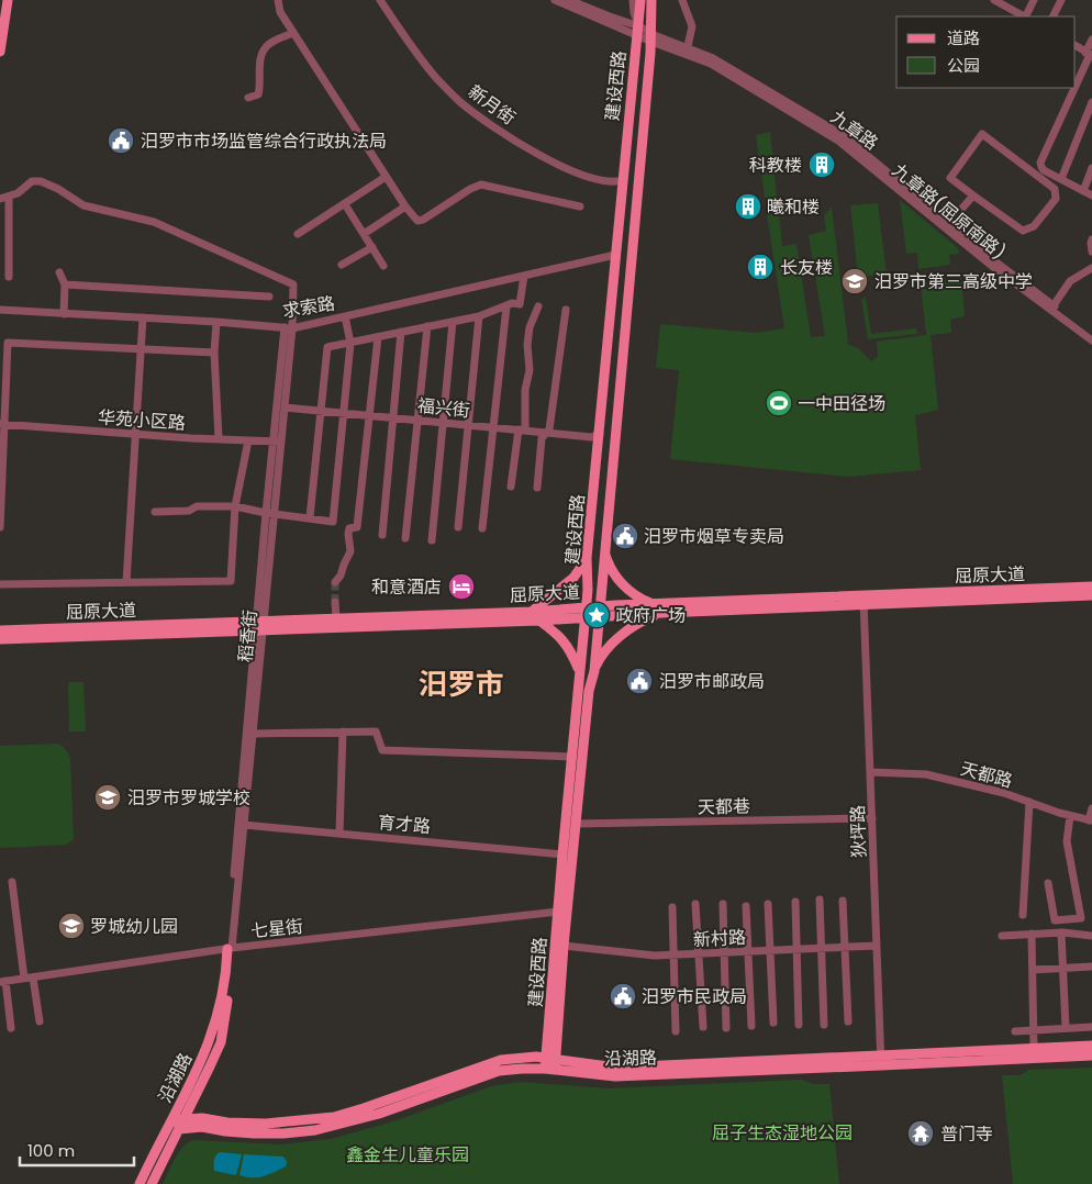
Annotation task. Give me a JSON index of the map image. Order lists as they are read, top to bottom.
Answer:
{
  "streets": {
    "main road": ["建设西路", "屈原大道", "沿湖路"],
    "street": [
      "新月街",
      "九章路",
      "九章路(屈原南路)",
      "求索路",
      "福兴街",
      "华苑小区路",
      "稻香街",
      "天都路",
      "天都巷",
      "育才路",
      "狄坪路",
      "七星街",
      "新村路"
    ]
  },
  "crossings": [
    ["建设西路", "新月街"],
    ["建设西路", "九章路(屈原南路)"],
    ["建设西路", "求索路"],
    ["建设西路", "福兴街"],
    ["建设西路", "屈原大道"],
    ["建设西路", "天都巷"],
    ["建设西路", "育才路"],
    ["建设西路", "七星街"],
    ["建设西路", "新村路"],
    ["建设西路", "沿湖路"],
    ["九章路", "九章路(屈原南路)"],
    ["求索路", "稻香街"],
    ["福兴街", "稻香街"],
    ["华苑小区路", "稻香街"],
    ["屈原大道", "稻香街"],
    ["屈原大道", "狄坪路"],
    ["稻香街", "育才路"],
    ["稻香街", "七星街"],
    ["稻香街", "沿湖路"],
    ["天都路", "狄坪路"],
    ["天都巷", "狄坪路"],
    ["狄坪路", "新村路"],
    ["狄坪路", "沿湖路"],
    ["七星街", "沿湖路"]
  ],
  "districts": ["汨罗市"],
  "parks": ["屈子生态湿地公园", "鑫金生儿童乐园"],
  "places": {
    "public building": [
      "汨罗市市场监管综合行政执法局",
      "汨罗市烟草专卖局",
      "汨罗市邮政局",
      "汨罗市民政局"
    ],
    "building": ["科教楼", "曦和楼", "长友楼"],
    "school or university": ["汨罗市第三高级中学", "汨罗市罗城学校", "罗城幼儿园"],
    "sports": ["一中田径场"],
    "hotel": ["和意酒店"],
    "place": ["政府广场"],
    "temple": ["普门寺"]
  },
  "legend": ["道路", "公园"],
  "scale_bar": "100 m"
}
